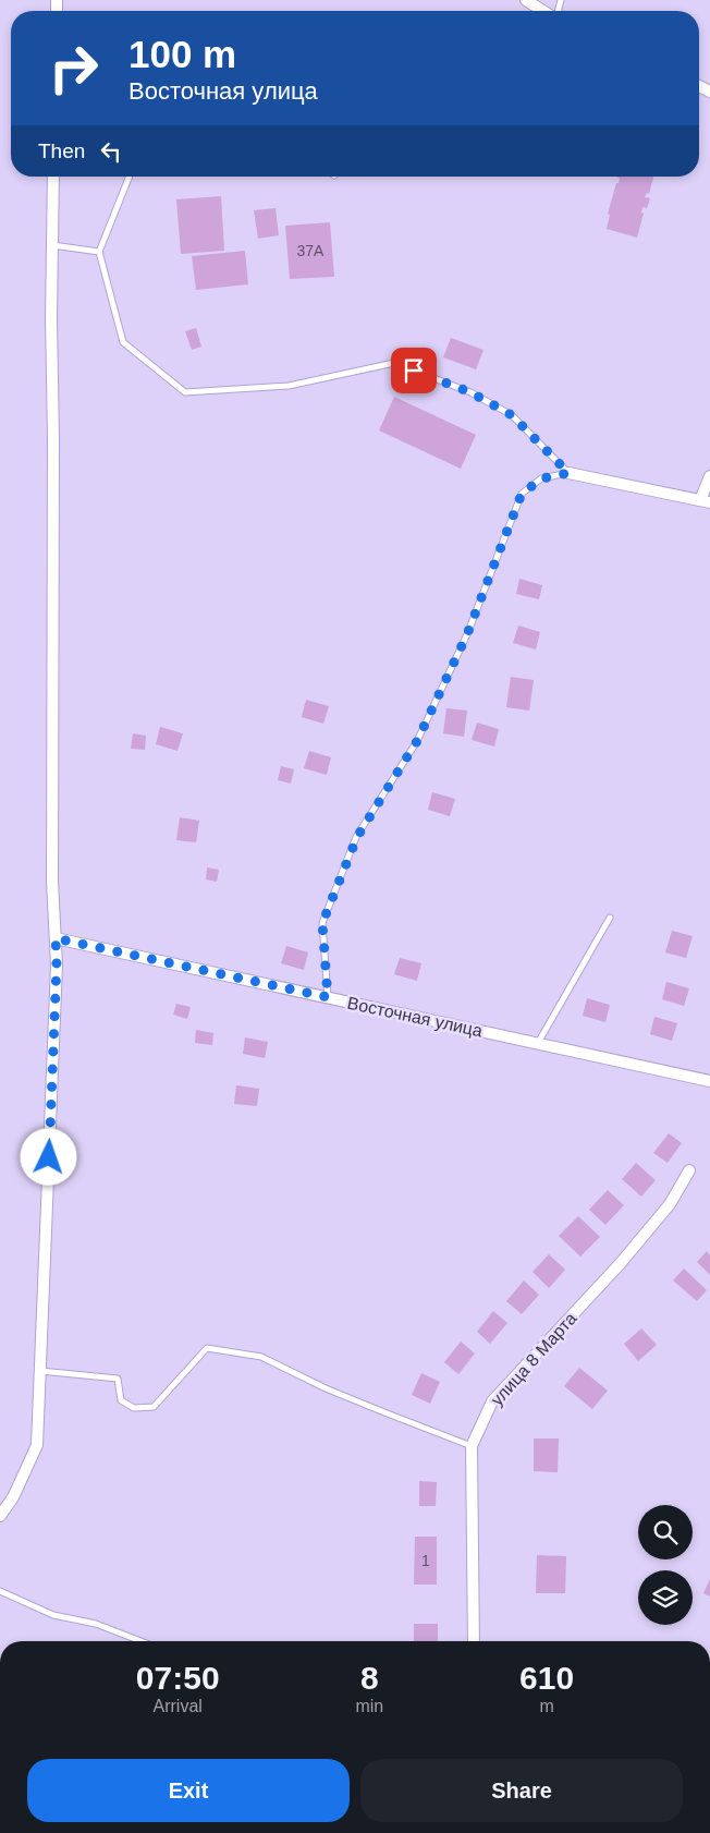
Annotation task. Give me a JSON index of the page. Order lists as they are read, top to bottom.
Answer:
{
  "streets": {
    "street": ["Восточная улица", "улица 8 Марта"]
  },
  "house_numbers": ["37А", "1"],
  "page": {
    "turn": ["100 m", "Восточная улица"],
    "then": "Then",
    "eta": [
      "07:50",
      "Arrival",
      "8",
      "min",
      "610",
      "m"
    ],
    "buttons": ["Exit", "Share"]
  }
}
